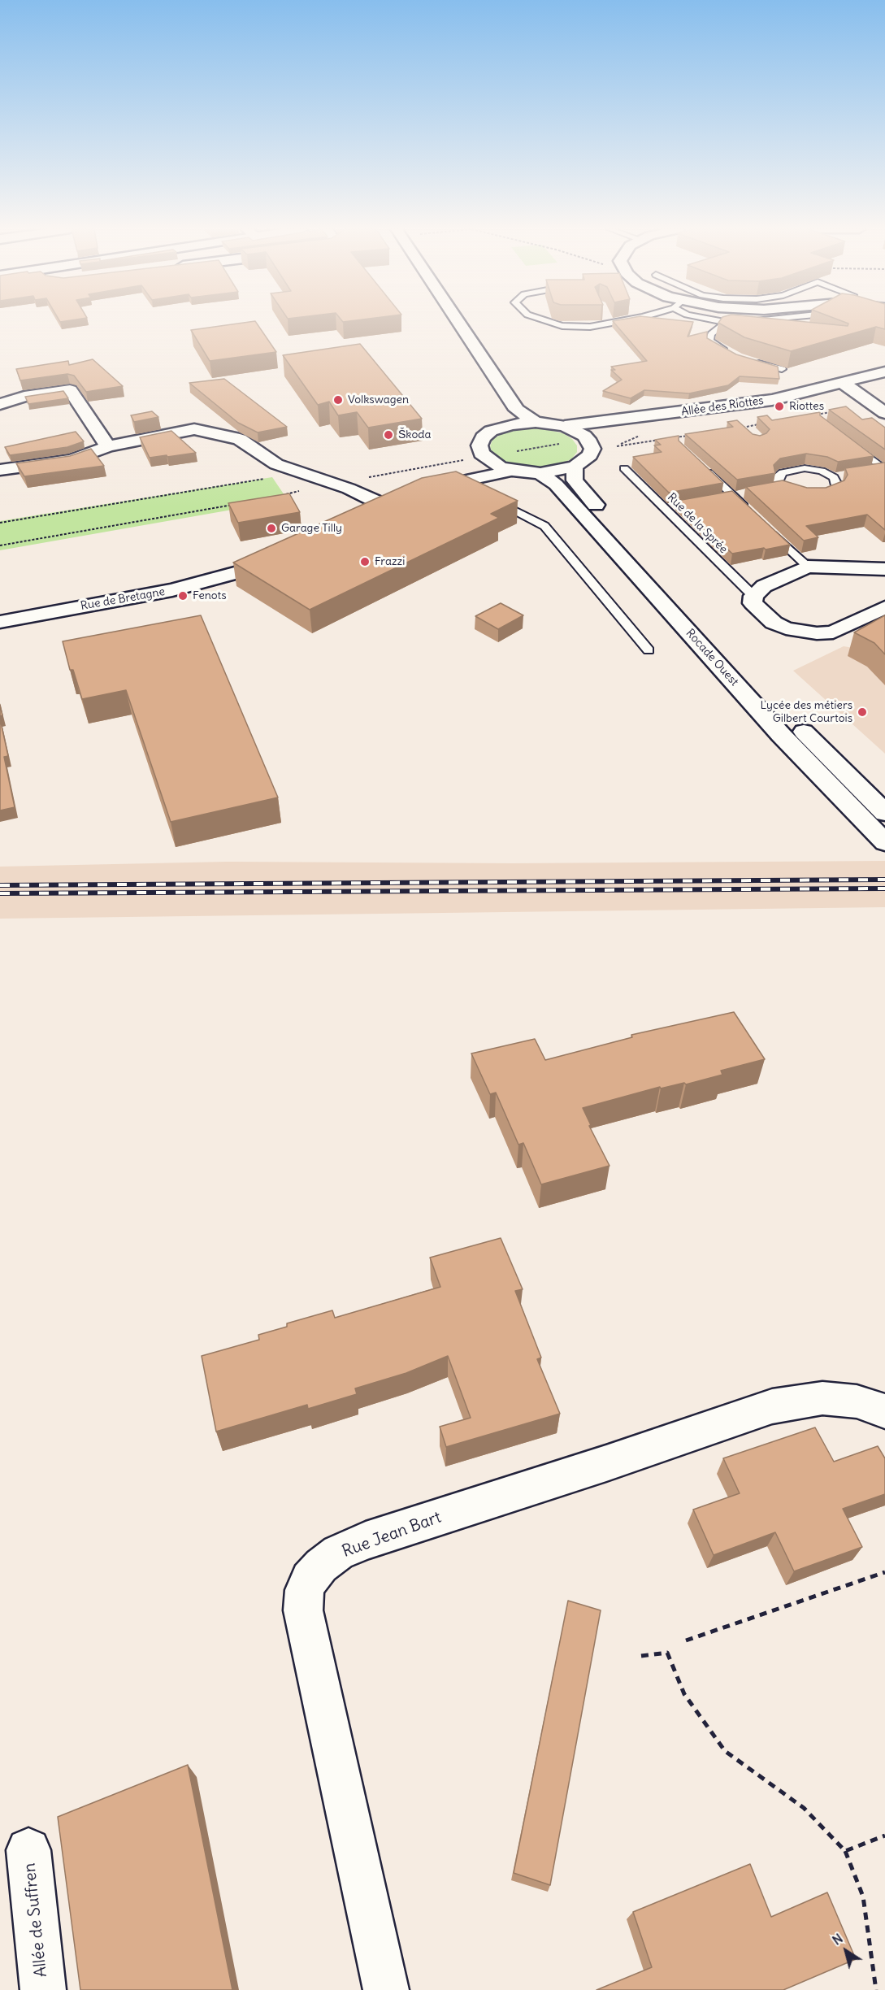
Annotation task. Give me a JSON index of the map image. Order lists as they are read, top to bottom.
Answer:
{
  "streets": {
    "street": [
      "Allée des Riottes",
      "Rue de Bretagne",
      "Rocade Ouest",
      "Rue Jean Bart",
      "Allée de Suffren"
    ],
    "lane": ["Rue de la Sprée"]
  },
  "places": [
    "Volkswagen",
    "Riottes",
    "Škoda",
    "Garage Tilly",
    "Frazzi",
    "Fenots",
    "Lycée des métiers Gilbert Courtois"
  ],
  "north": "top left"
}
